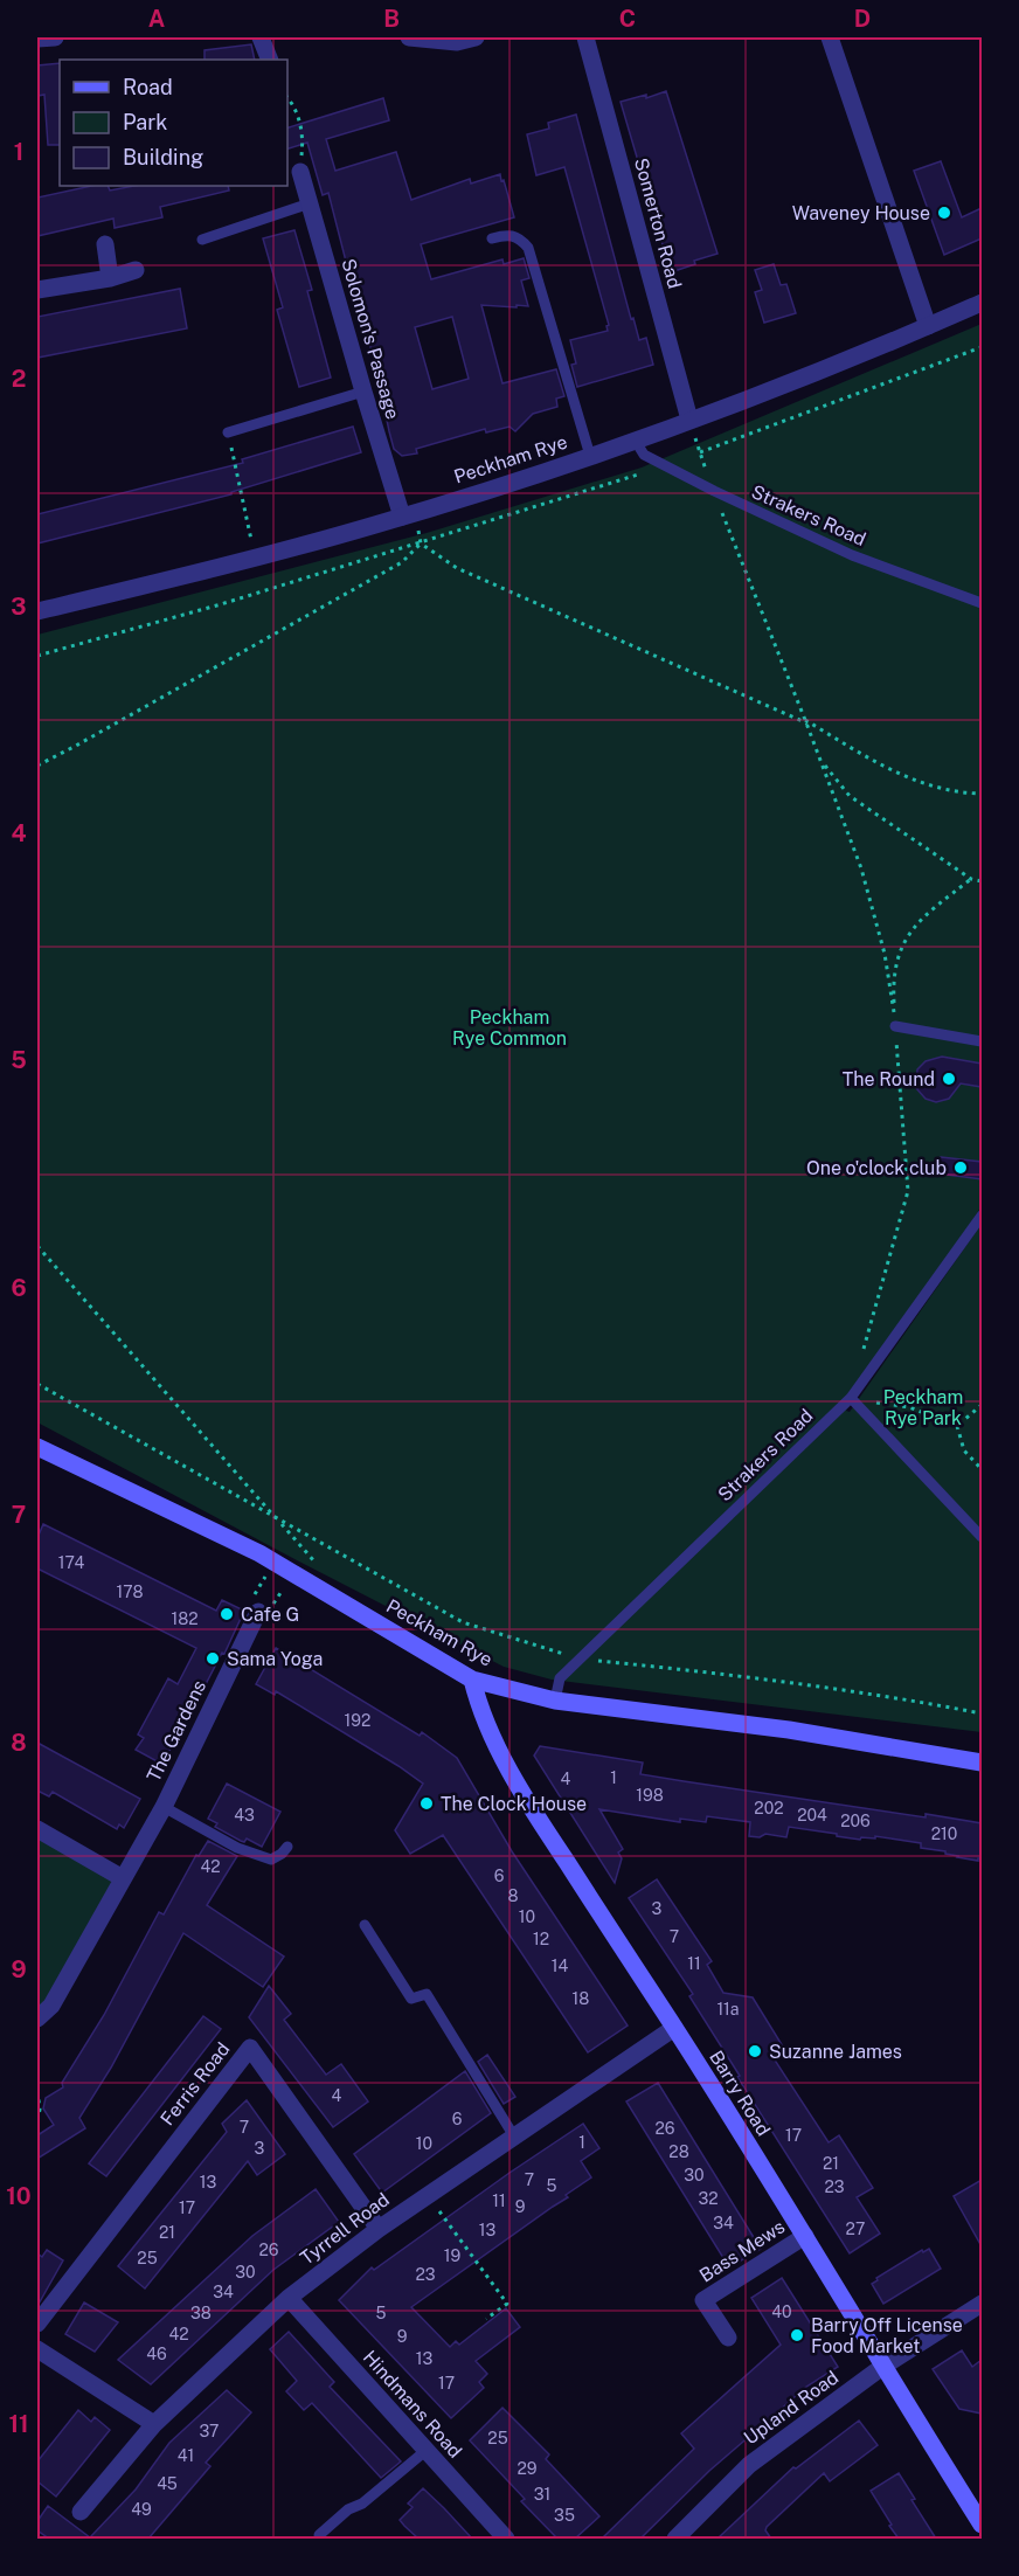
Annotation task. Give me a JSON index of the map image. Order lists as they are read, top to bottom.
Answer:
{
  "streets": {
    "main road": ["Peckham Rye", "Barry Road"],
    "street": [
      "Somerton Road",
      "Solomon's Passage",
      "The Gardens",
      "Ferris Road",
      "Tyrrell Road",
      "Bass Mews",
      "Hindmans Road",
      "Upland Road"
    ],
    "lane": ["Strakers Road"]
  },
  "crossings": [
    ["Somerton Road", "Peckham Rye"],
    ["Solomon's Passage", "Peckham Rye"],
    ["Peckham Rye", "Strakers Road"],
    ["Peckham Rye", "Barry Road"],
    ["Ferris Road", "Tyrrell Road"],
    ["Barry Road", "Tyrrell Road"],
    ["Barry Road", "Bass Mews"],
    ["Barry Road", "Upland Road"],
    ["Tyrrell Road", "Hindmans Road"]
  ],
  "parks": ["Peckham Rye Common", "Peckham Rye Park"],
  "places": [
    "Waveney House",
    "The Round",
    "One o'clock club",
    "Cafe G",
    "Sama Yoga",
    "The Clock House",
    "Suzanne James",
    "Barry Off License Food Market"
  ],
  "house_numbers": [
    "174",
    "178",
    "182",
    "192",
    "1",
    "4",
    "198",
    "202",
    "43",
    "204",
    "206",
    "210",
    "42",
    "6",
    "8",
    "3",
    "10",
    "7",
    "12",
    "11",
    "14",
    "18",
    "11a",
    "4",
    "6",
    "7",
    "26",
    "17",
    "1",
    "10",
    "3",
    "28",
    "21",
    "30",
    "7",
    "13",
    "5",
    "23",
    "32",
    "11",
    "9",
    "17",
    "34",
    "27",
    "13",
    "21",
    "26",
    "19",
    "25",
    "30",
    "23",
    "34",
    "40",
    "38",
    "5",
    "42",
    "9",
    "46",
    "13",
    "17",
    "37",
    "25",
    "41",
    "29",
    "45",
    "31",
    "49",
    "35"
  ],
  "legend": ["Road", "Park", "Building"],
  "grid": {
    "columns": [
      "A",
      "B",
      "C",
      "D"
    ],
    "rows": [
      "1",
      "2",
      "3",
      "4",
      "5",
      "6",
      "7",
      "8",
      "9",
      "10",
      "11"
    ]
  }
}
